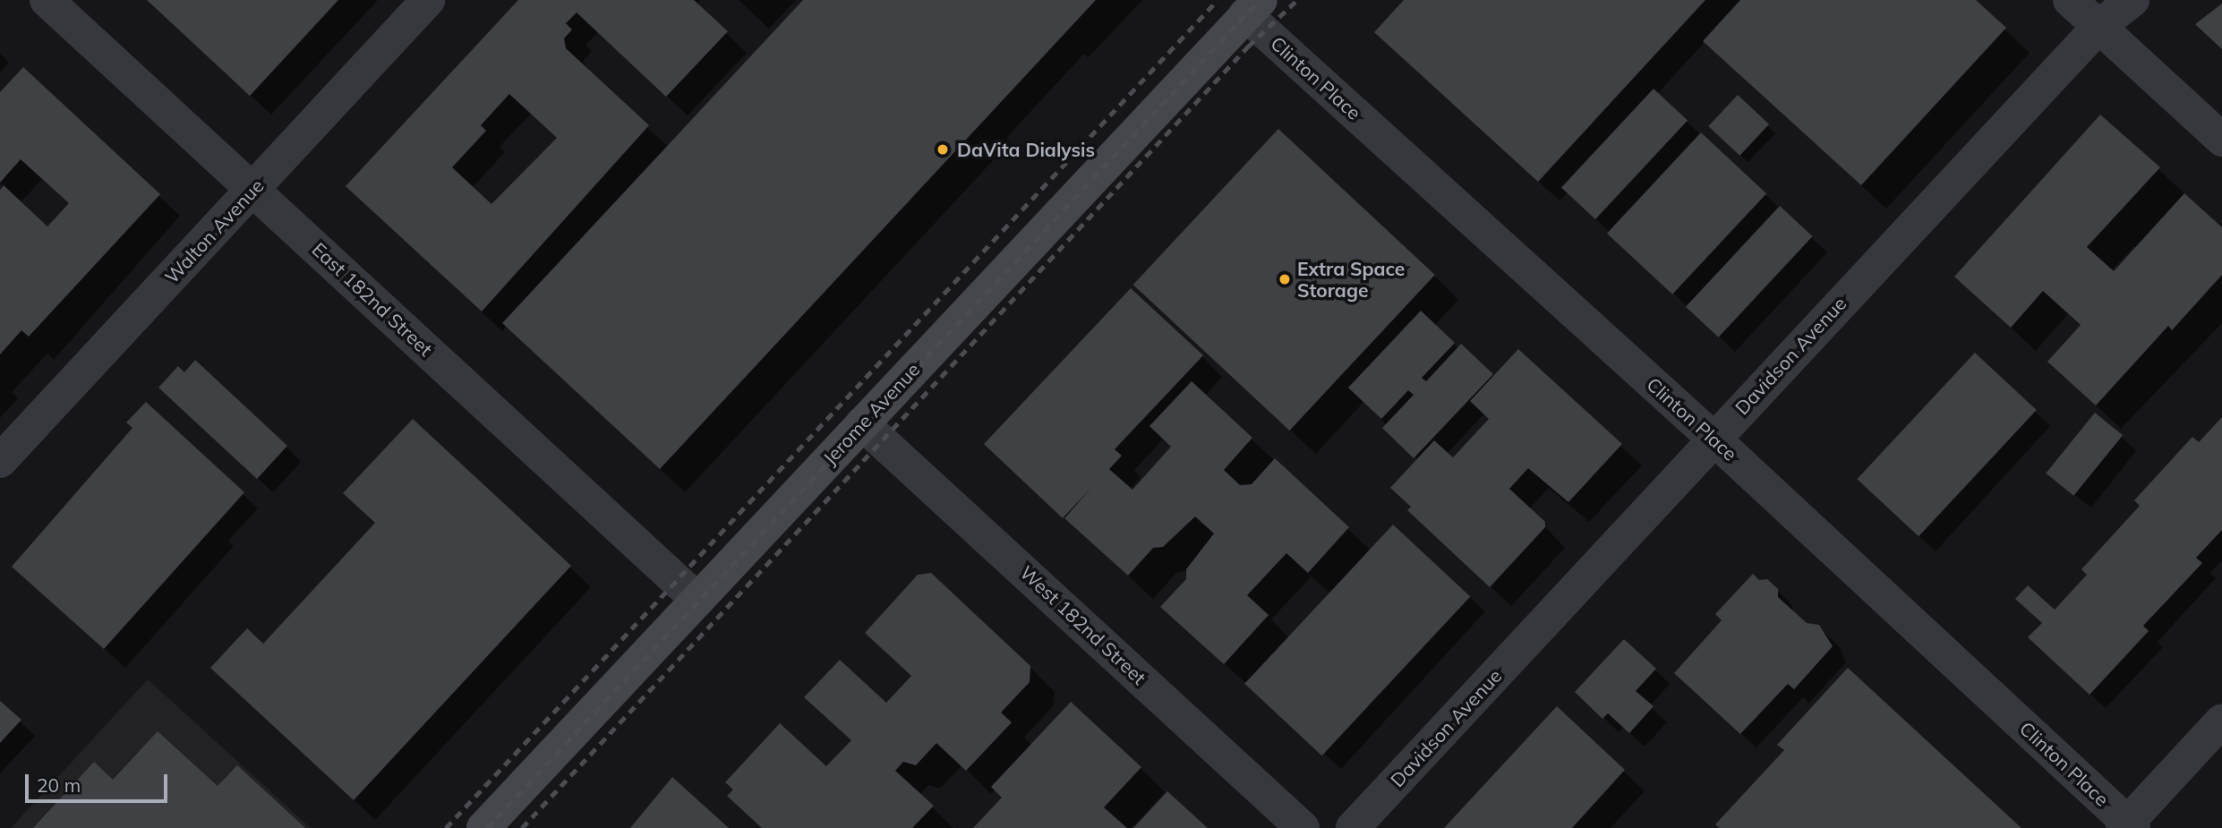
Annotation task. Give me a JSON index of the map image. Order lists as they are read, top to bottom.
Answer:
{
  "streets": {
    "main road": ["Jerome Avenue"],
    "street": [
      "Clinton Place",
      "Walton Avenue",
      "East 182nd Street",
      "Davidson Avenue",
      "West 182nd Street"
    ]
  },
  "crossings": [
    ["Clinton Place", "Davidson Avenue"],
    ["Clinton Place", "Jerome Avenue"],
    ["Walton Avenue", "East 182nd Street"],
    ["East 182nd Street", "Jerome Avenue"],
    ["Jerome Avenue", "West 182nd Street"]
  ],
  "places": ["DaVita Dialysis", "Extra Space Storage"],
  "scale_bar": "20 m"
}
